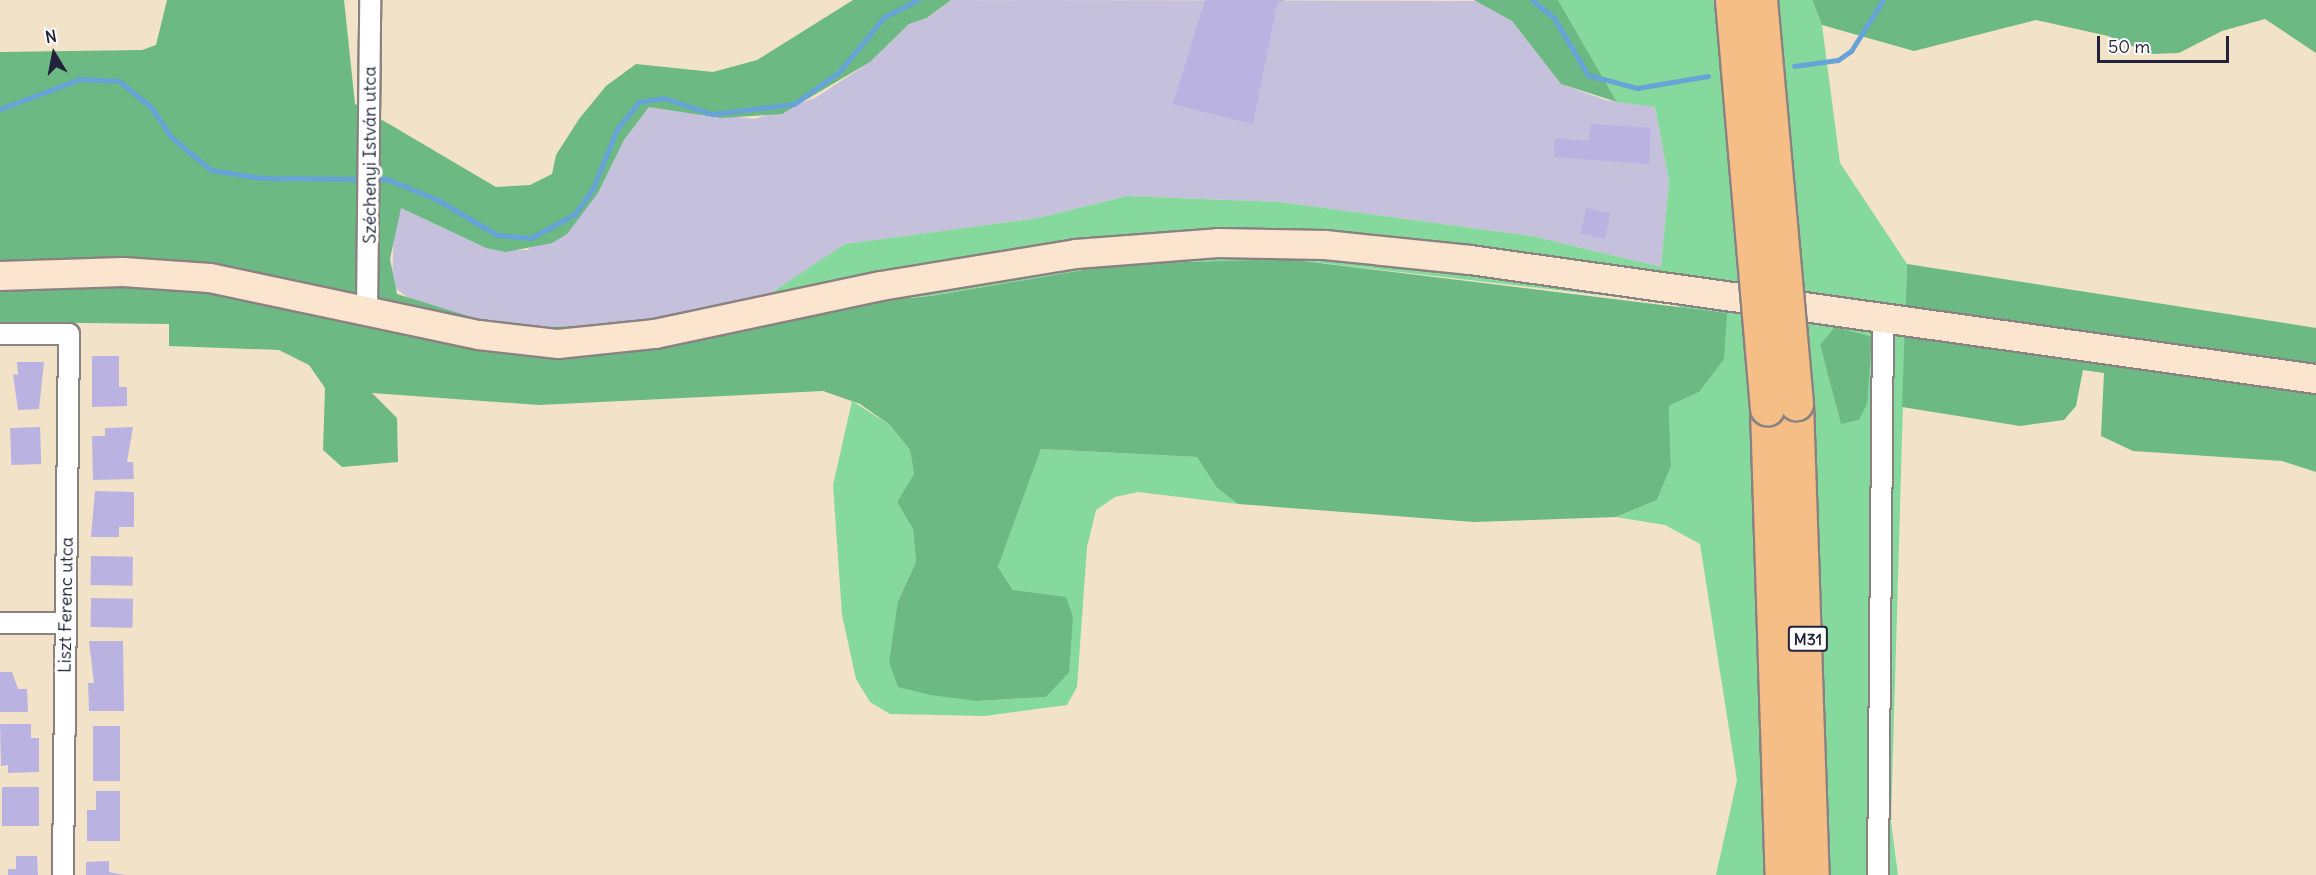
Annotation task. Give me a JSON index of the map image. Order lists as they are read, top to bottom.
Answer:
{
  "streets": {
    "highway": ["M31"],
    "street": ["Széchenyi István utca", "Liszt Ferenc utca"]
  },
  "scale_bar": "50 m",
  "north": "top"
}
